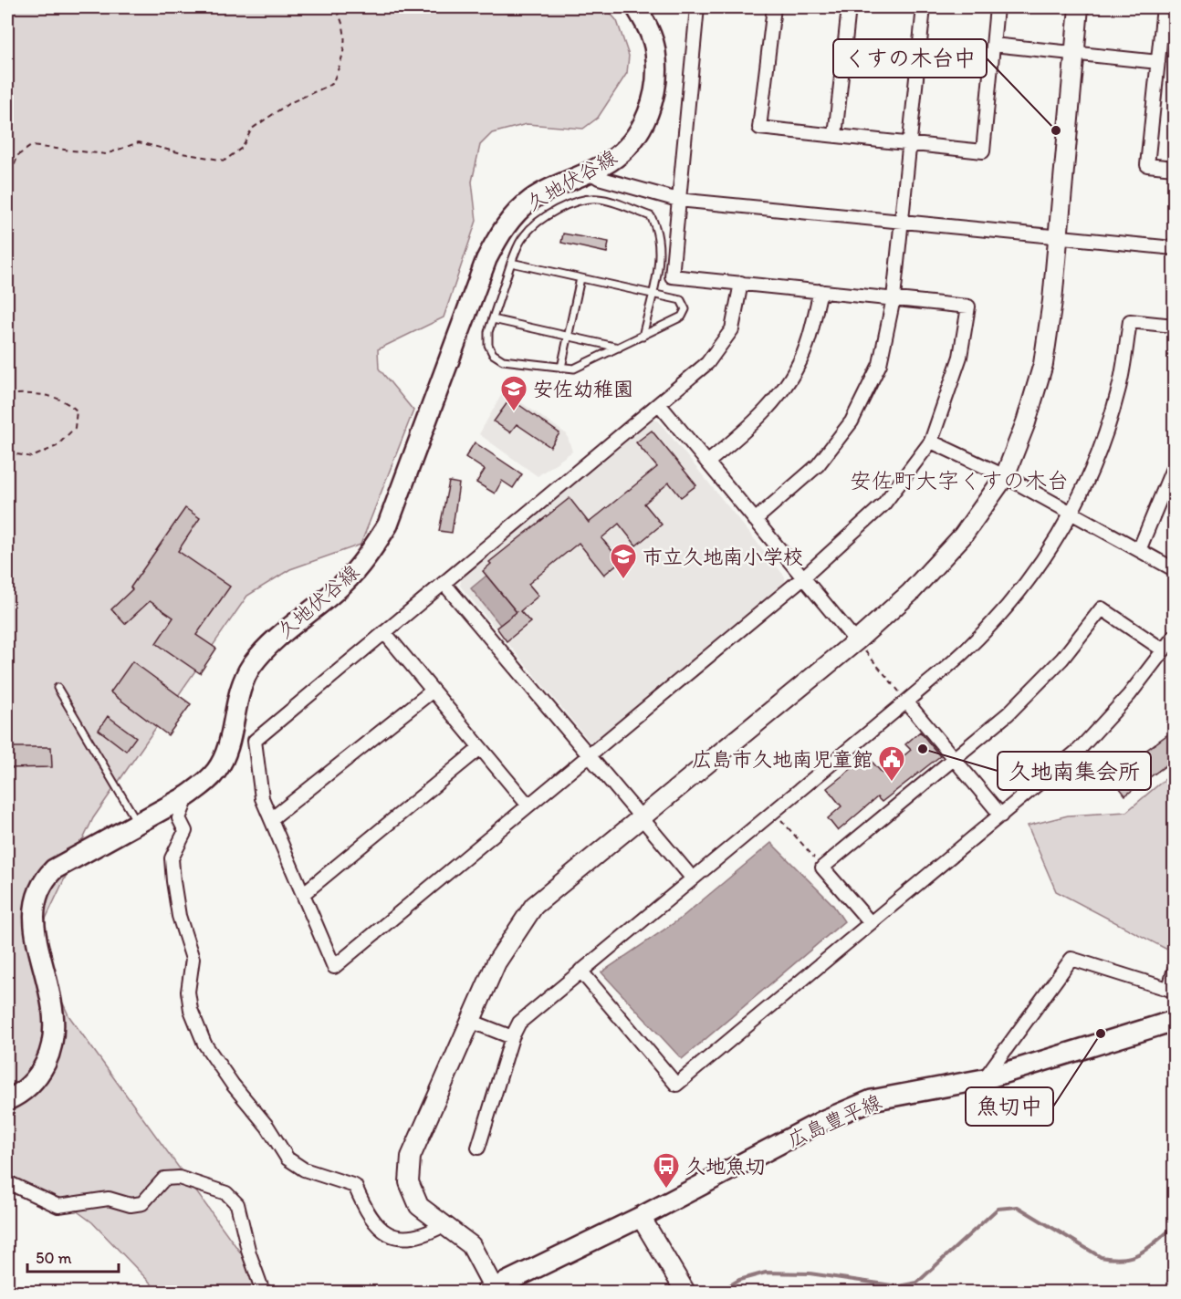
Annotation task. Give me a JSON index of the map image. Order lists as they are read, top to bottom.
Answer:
{
  "streets": {
    "main road": ["久地伏谷線", "広島豊平線"]
  },
  "districts": ["安佐町大字くすの木台"],
  "places": {
    "other": ["くすの木台中", "久地南集会所", "魚切中"],
    "school or university": ["安佐幼稚園", "市立久地南小学校"],
    "public building": ["広島市久地南児童館"],
    "bus stop": ["久地魚切"]
  },
  "scale_bar": "50 m"
}
